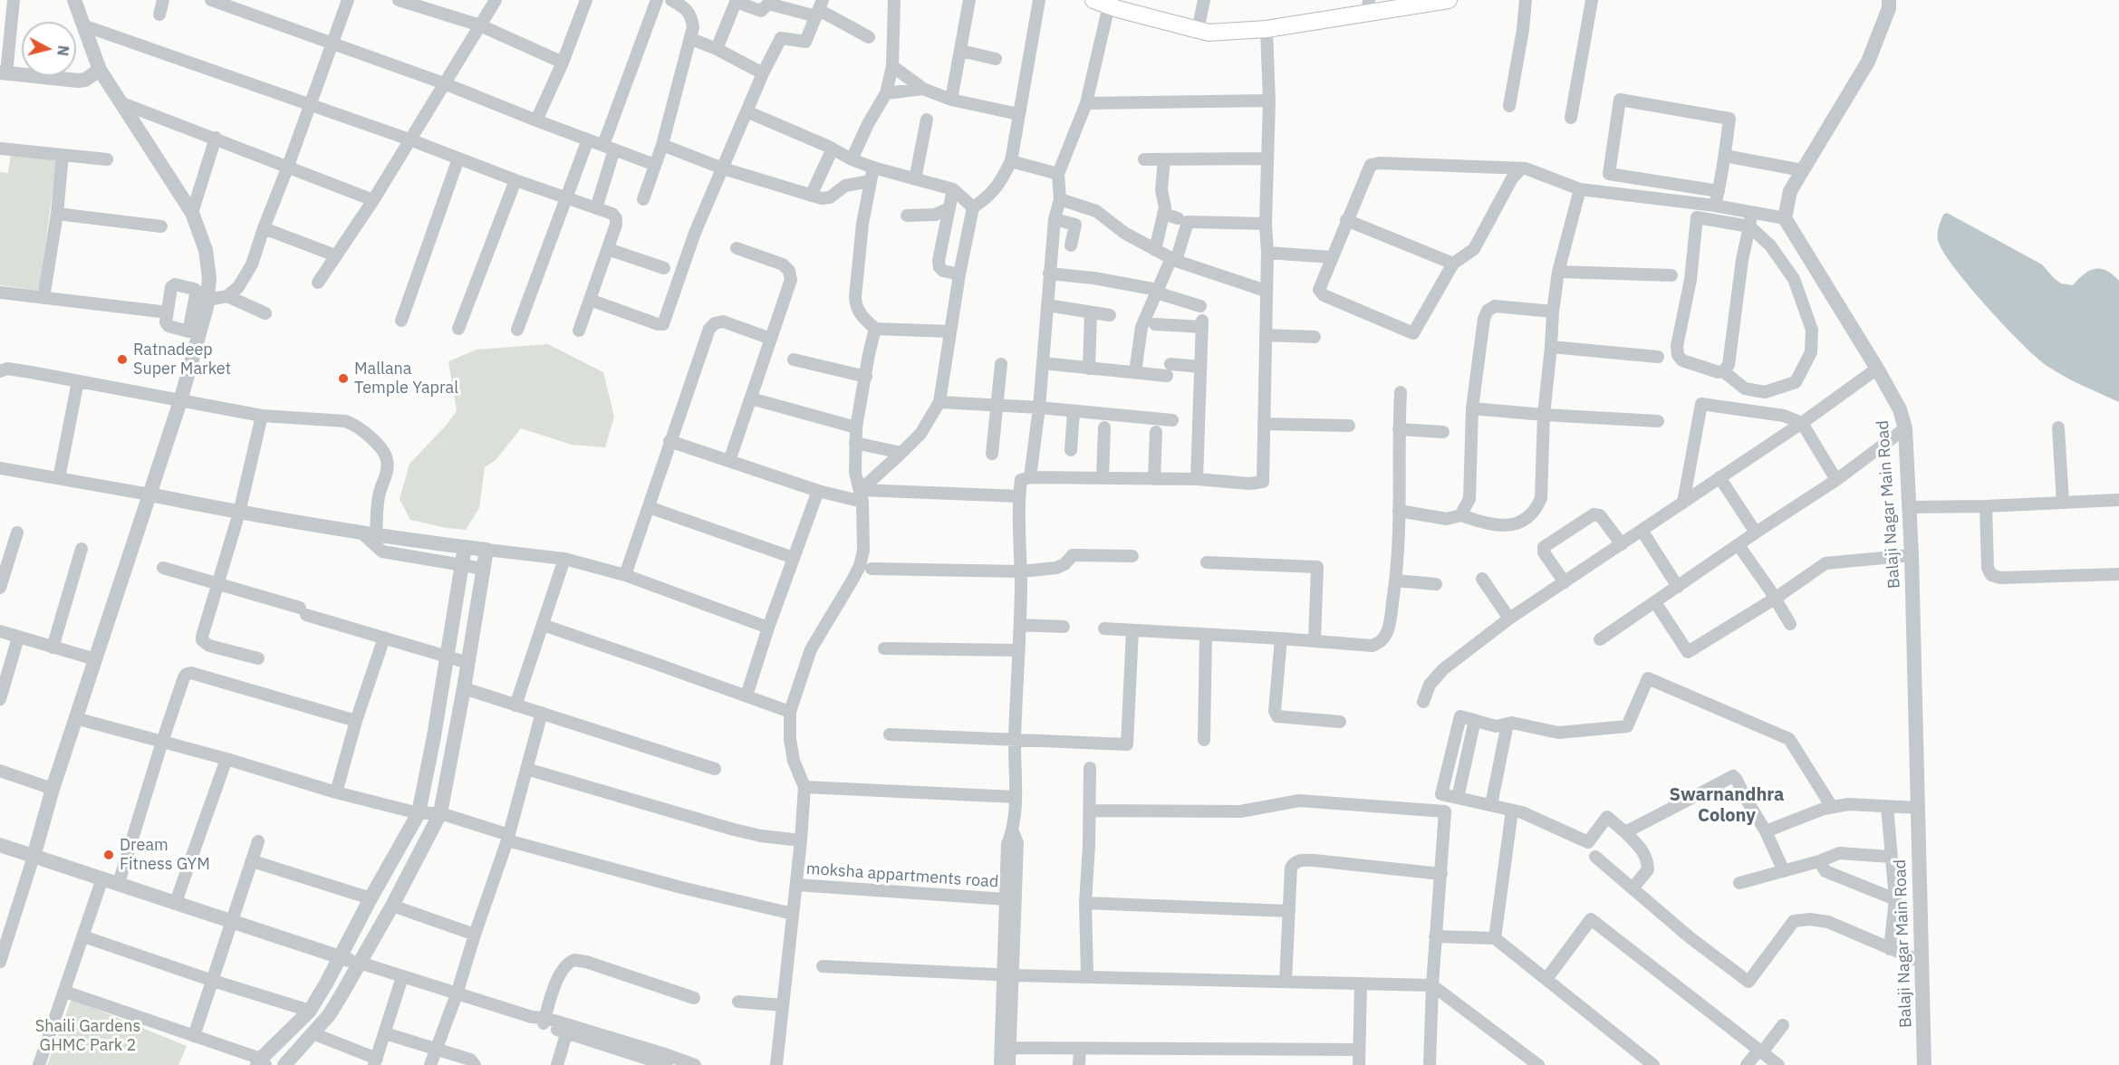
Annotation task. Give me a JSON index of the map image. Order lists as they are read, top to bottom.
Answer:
{
  "streets": {
    "street": ["Balaji Nagar Main Road", "moksha appartments road"]
  },
  "districts": ["Swarnandhra Colony"],
  "parks": ["Shaili Gardens GHMC Park 2"],
  "places": ["Ratnadeep Super Market", "Mallana Temple Yapral", "Dream Fitness GYM"],
  "north": "right"
}
